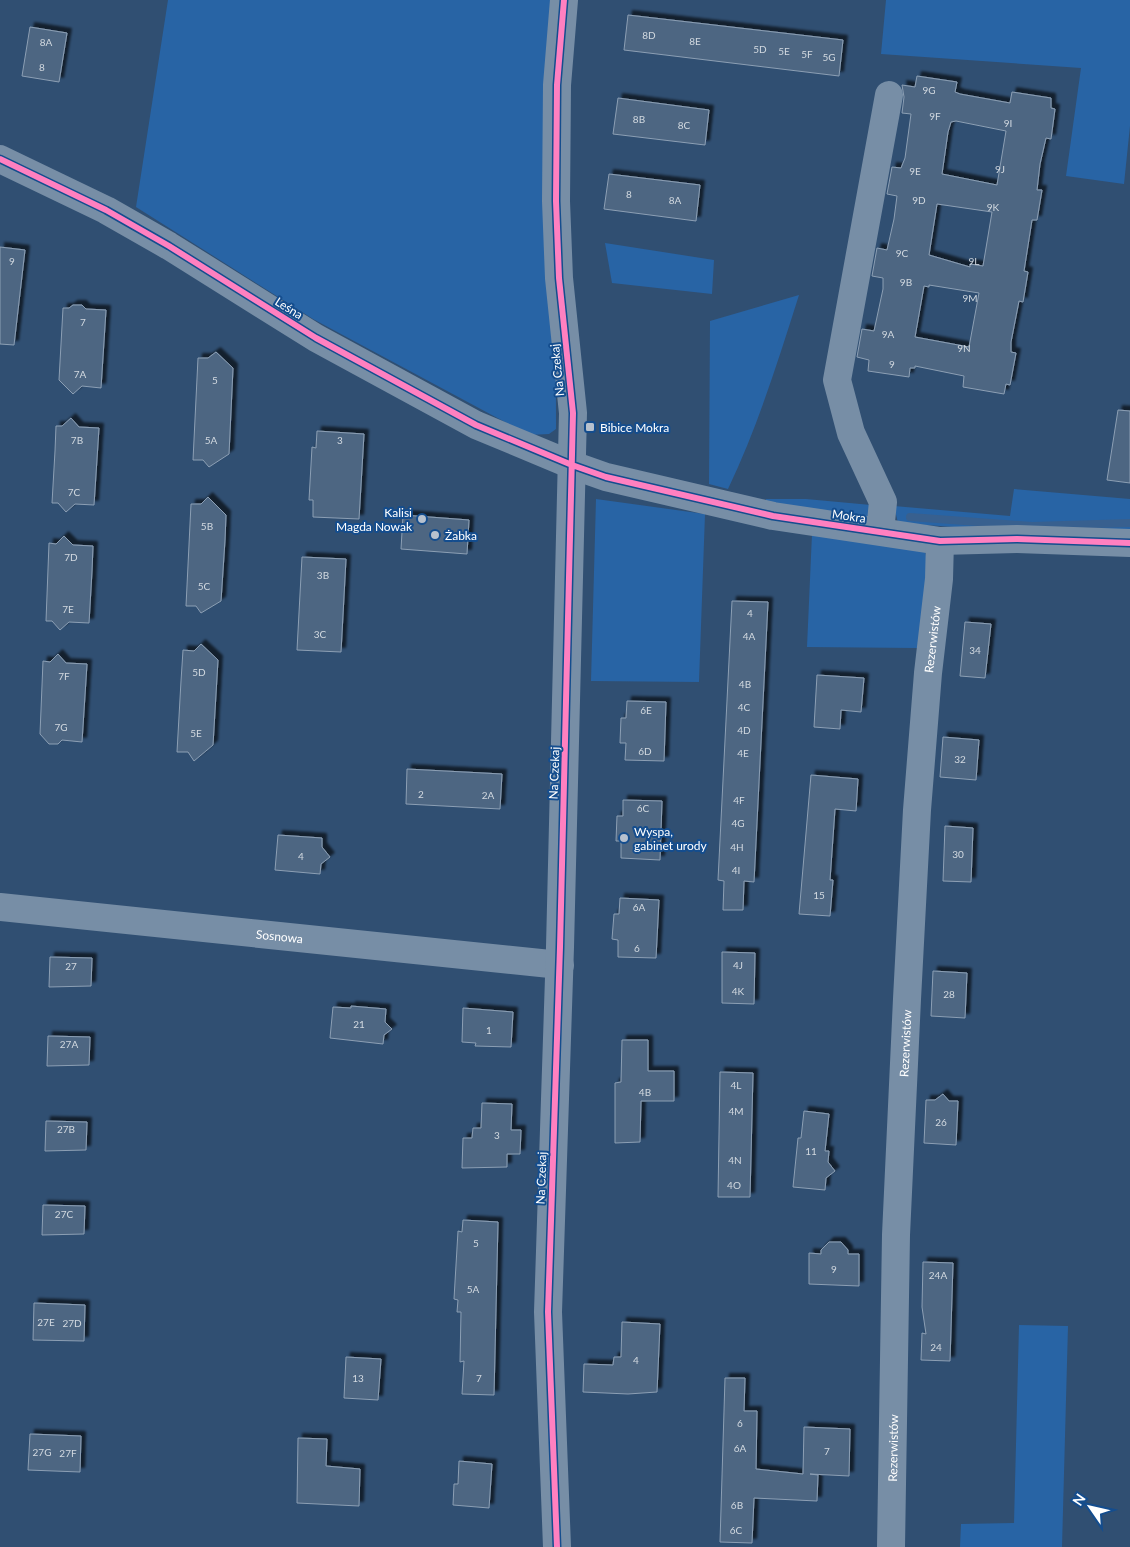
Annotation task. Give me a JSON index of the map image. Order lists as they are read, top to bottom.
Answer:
{
  "streets": {
    "street": [
      "Leśna",
      "Na Czekaj",
      "Mokra",
      "Rezerwistów",
      "Sosnowa"
    ]
  },
  "crossings": [
    ["Leśna", "Na Czekaj"],
    ["Leśna", "Mokra"],
    ["Na Czekaj", "Mokra"],
    ["Na Czekaj", "Sosnowa"],
    ["Mokra", "Rezerwistów"]
  ],
  "places": {
    "transit": ["Bibice Mokra"],
    "other": ["Kalisi Magda Nowak", "Żabka", "Wyspa, gabinet urody"]
  },
  "house_numbers": [
    "8D",
    "8E",
    "8A",
    "5D",
    "5E",
    "5F",
    "5G",
    "8",
    "9G",
    "9F",
    "8B",
    "9I",
    "8C",
    "9J",
    "9E",
    "8",
    "8A",
    "9D",
    "9K",
    "9C",
    "9",
    "9L",
    "9B",
    "9M",
    "7",
    "9A",
    "9N",
    "9",
    "7A",
    "5",
    "7B",
    "5A",
    "3",
    "7C",
    "5B",
    "7D",
    "3B",
    "5C",
    "7E",
    "4",
    "3C",
    "4A",
    "34",
    "5D",
    "7F",
    "4B",
    "4C",
    "6E",
    "7G",
    "4D",
    "5E",
    "6D",
    "4E",
    "32",
    "2",
    "2A",
    "4F",
    "6C",
    "4G",
    "4H",
    "30",
    "4",
    "4I",
    "15",
    "6A",
    "6",
    "4J",
    "27",
    "4K",
    "28",
    "21",
    "1",
    "27A",
    "4L",
    "4B",
    "4M",
    "26",
    "27B",
    "3",
    "11",
    "4N",
    "4O",
    "27C",
    "5",
    "9",
    "24A",
    "5A",
    "27E",
    "27D",
    "24",
    "4",
    "13",
    "7",
    "6",
    "6A",
    "7",
    "27G",
    "27F",
    "6B",
    "6C"
  ],
  "north": "top left"
}
